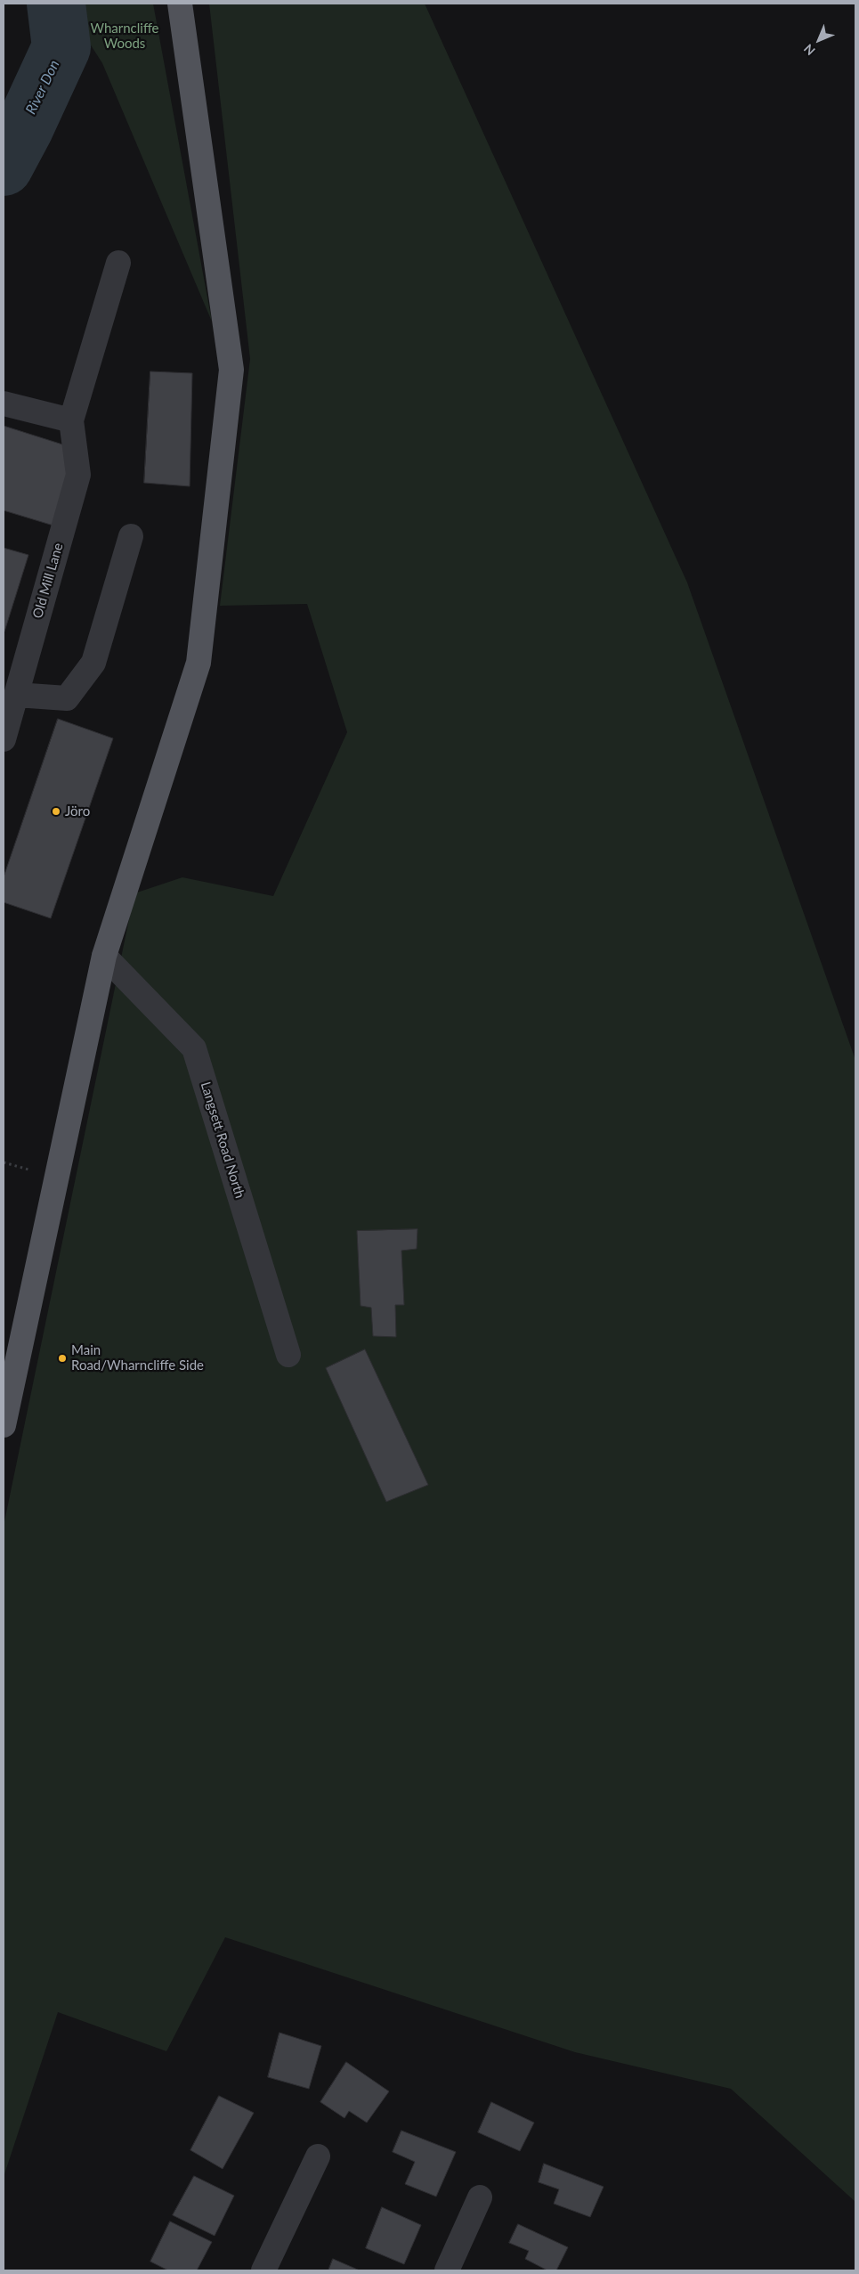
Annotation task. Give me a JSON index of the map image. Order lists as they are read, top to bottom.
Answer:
{
  "streets": {
    "street": ["Old Mill Lane", "Langsett Road North"]
  },
  "water": ["River Don"],
  "parks": ["Wharncliffe Woods"],
  "places": ["Jöro", "Main Road/Wharncliffe Side"],
  "north": "bottom left"
}
